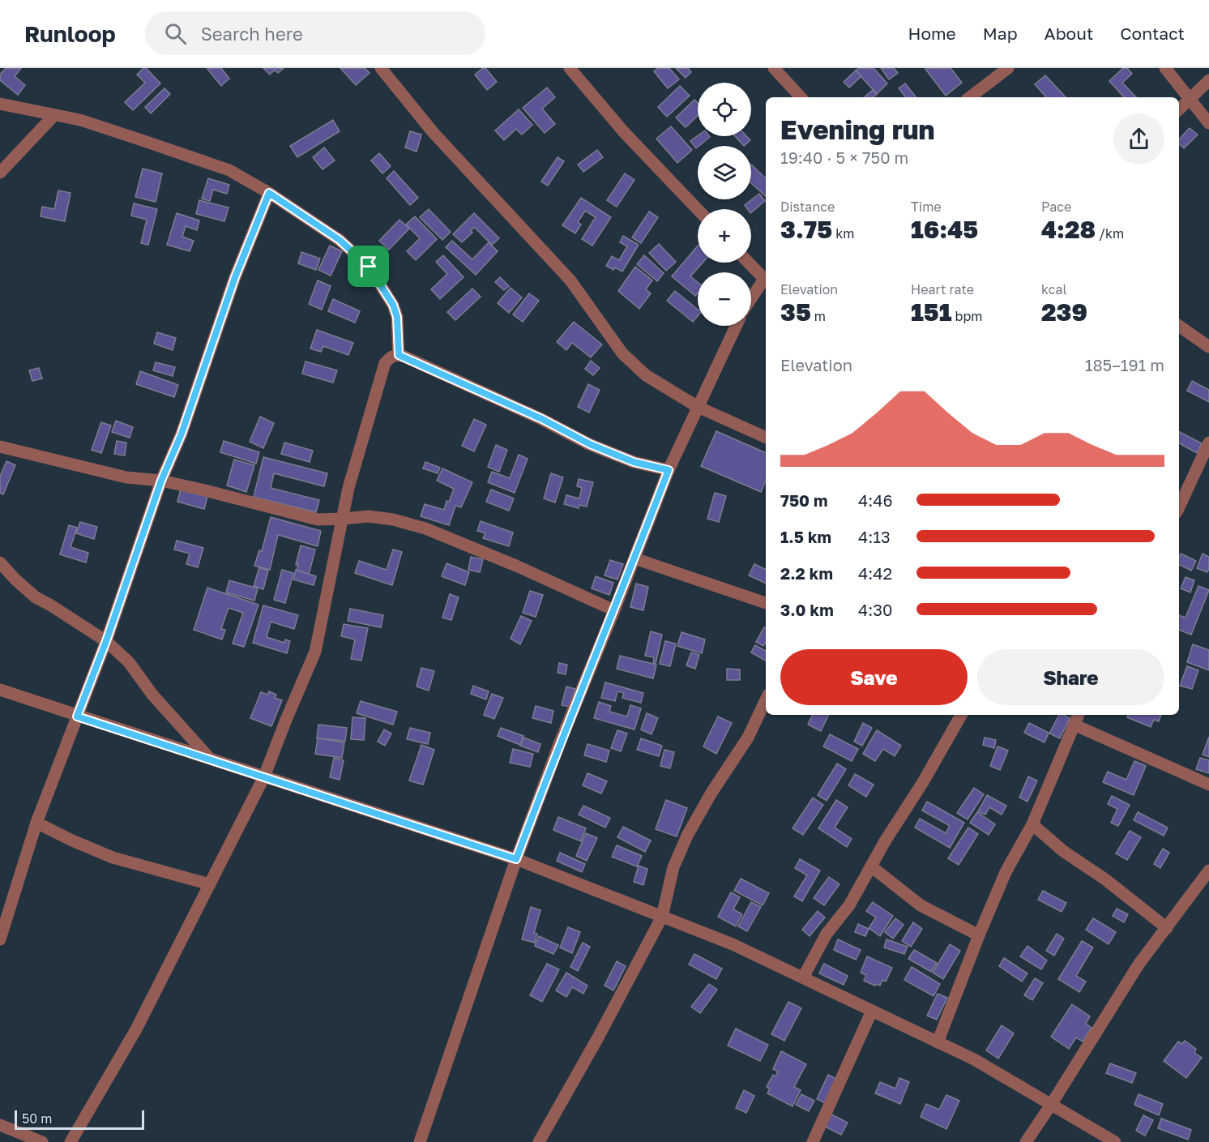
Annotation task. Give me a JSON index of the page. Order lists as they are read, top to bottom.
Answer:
{
  "scale_bar": "50 m",
  "page": {
    "header": "Runloop",
    "search": "Search here",
    "nav": [
      "Home",
      "Map",
      "About",
      "Contact"
    ],
    "map_buttons": ["+", "−"],
    "heading": ["Evening run", "19:40 · 5 × 750 m"],
    "stats": [
      ["Distance", "3.75 km"],
      ["Time", "16:45"],
      ["Pace", "4:28 /km"],
      ["Elevation", "35 m"],
      ["Heart rate", "151 bpm"],
      ["kcal", "239"]
    ],
    "chart": ["Elevation", "185–191 m"],
    "list": [
      {
        "name": "750 m",
        "note": "4:46"
      },
      {
        "name": "1.5 km",
        "note": "4:13"
      },
      {
        "name": "2.2 km",
        "note": "4:42"
      },
      {
        "name": "3.0 km",
        "note": "4:30"
      }
    ],
    "buttons": ["Save", "Share"],
    "scale": "50 m"
  }
}
